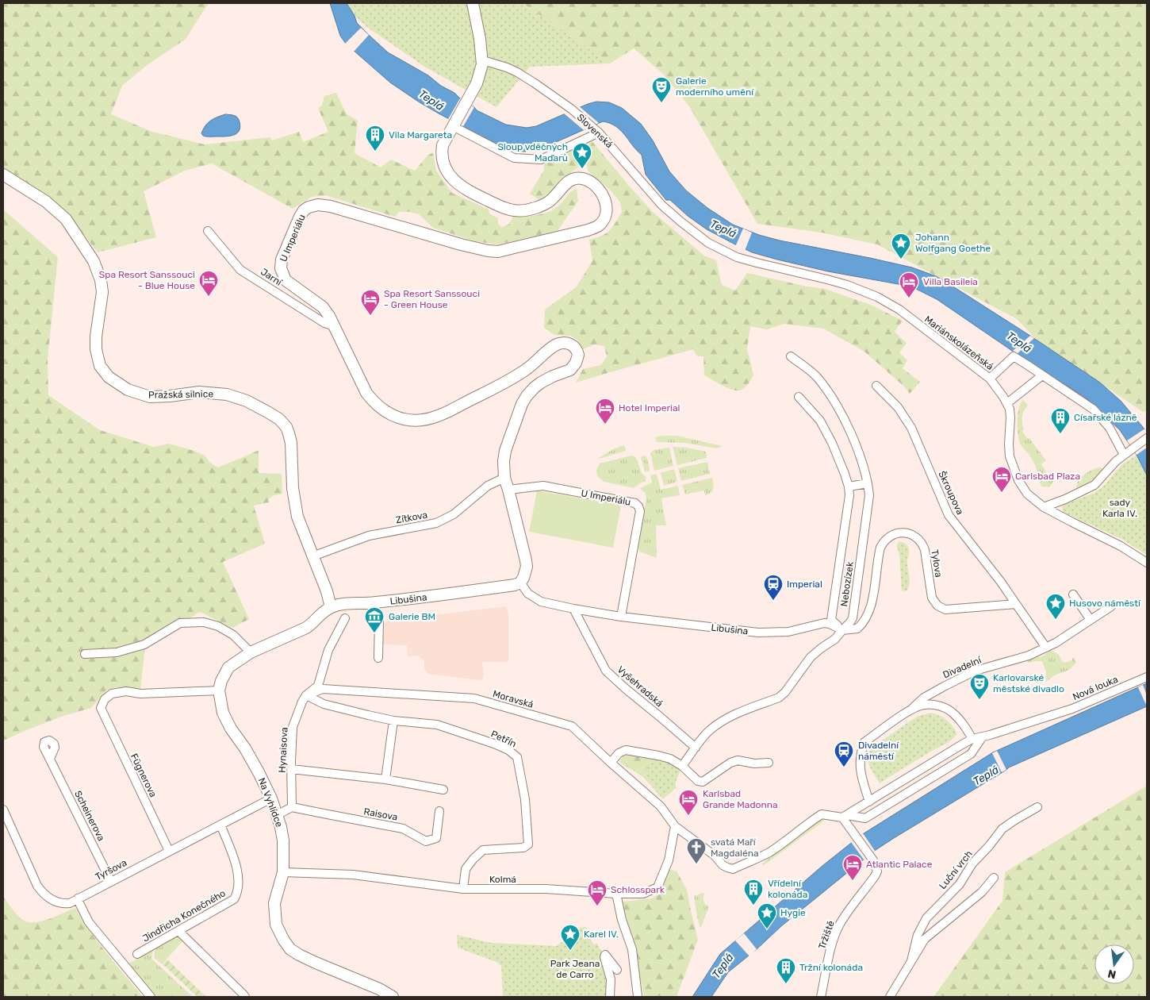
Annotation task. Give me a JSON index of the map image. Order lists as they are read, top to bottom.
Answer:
{
  "streets": {
    "street": [
      "Slovenská",
      "U Imperiálu",
      "Jarní",
      "Mariánskolázeňská",
      "Pražská silnice",
      "Škroupova",
      "Zítkova",
      "Tylova",
      "Nebozízek",
      "Libušina",
      "Divadelní",
      "Vyšehradská",
      "Nová louka",
      "Moravská",
      "Petřín",
      "Hynaisova",
      "Fügnerova",
      "Na Vyhlídce",
      "Raisova",
      "Scheinerova",
      "Tyršova",
      "Luční vrch",
      "Kolmá",
      "Jindřicha Konečného",
      "Tržiště"
    ]
  },
  "crossings": [
    ["Slovenská", "U Imperiálu"],
    ["Slovenská", "Mariánskolázeňská"],
    ["U Imperiálu", "Jarní"],
    ["U Imperiálu", "Zítkova"],
    ["U Imperiálu", "Libušina"],
    ["Pražská silnice", "Zítkova"],
    ["Pražská silnice", "Libušina"],
    ["Škroupova", "Tylova"],
    ["Tylova", "Nebozízek"],
    ["Tylova", "Libušina"],
    ["Nebozízek", "Libušina"],
    ["Libušina", "Vyšehradská"],
    ["Moravská", "Petřín"],
    ["Moravská", "Hynaisova"],
    ["Moravská", "Kolmá"],
    ["Moravská", "Tržiště"],
    ["Petřín", "Hynaisova"],
    ["Petřín", "Kolmá"],
    ["Hynaisova", "Raisova"],
    ["Fügnerova", "Na Vyhlídce"],
    ["Fügnerova", "Tyršova"],
    ["Na Vyhlídce", "Tyršova"],
    ["Na Vyhlídce", "Kolmá"],
    ["Scheinerova", "Tyršova"],
    ["Tyršova", "Jindřicha Konečného"]
  ],
  "water": ["Teplá"],
  "parks": ["sady Karla IV.", "Park Jeana de Carro"],
  "places": {
    "theatre": ["Galerie moderního umění", "Karlovarské městské divadlo"],
    "building": [
      "Vila Margareta",
      "Císařské lázně",
      "Vřídelní kolonáda",
      "Tržní kolonáda"
    ],
    "place": [
      "Sloup vděčných Maďarů",
      "Johann Wolfgang Goethe",
      "Husovo náměstí",
      "Hygie",
      "Karel IV."
    ],
    "hotel": [
      "Spa Resort Sanssouci - Blue House",
      "Villa Basileia",
      "Spa Resort Sanssouci - Green House",
      "Hotel Imperial",
      "Carlsbad Plaza",
      "Karlsbad Grande Madonna",
      "Atlantic Palace",
      "Schlosspark"
    ],
    "station": ["Imperial", "Divadelní náměstí"],
    "museum": ["Galerie BM"],
    "church": ["svatá Maří Magdaléna"]
  },
  "north": "bottom"
}
